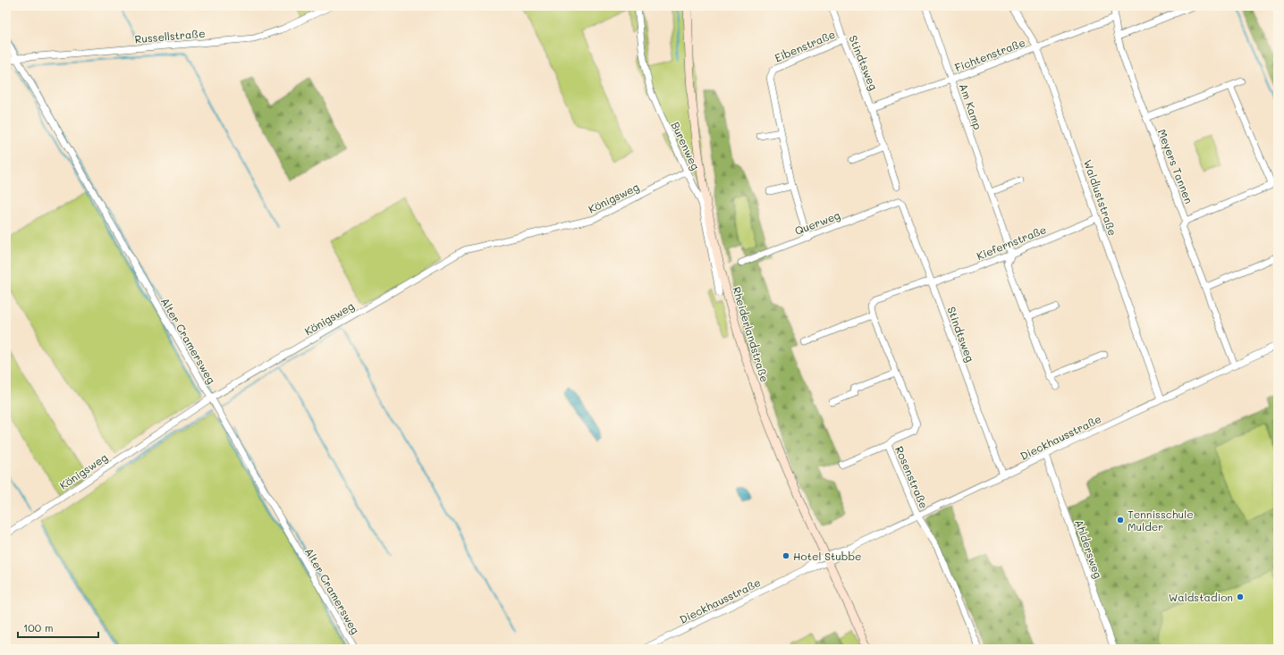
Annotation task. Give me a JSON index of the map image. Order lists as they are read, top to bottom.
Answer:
{
  "streets": {
    "main road": ["Rheiderlandstraße"],
    "street": [
      "Russellstraße",
      "Eibenstraße",
      "Fichtenstraße",
      "Stindtsweg",
      "Am Kamp",
      "Burenweg",
      "Meyers Tannen",
      "Königsweg",
      "Waldluststraße",
      "Querweg",
      "Kiefernstraße",
      "Alter Cramersweg",
      "Dieckhausstraße",
      "Rosenstraße",
      "Ahldersweg"
    ]
  },
  "crossings": [
    ["Russellstraße", "Alter Cramersweg"],
    ["Eibenstraße", "Stindtsweg"],
    ["Eibenstraße", "Querweg"],
    ["Fichtenstraße", "Stindtsweg"],
    ["Fichtenstraße", "Am Kamp"],
    ["Fichtenstraße", "Meyers Tannen"],
    ["Fichtenstraße", "Waldluststraße"],
    ["Stindtsweg", "Querweg"],
    ["Stindtsweg", "Kiefernstraße"],
    ["Stindtsweg", "Dieckhausstraße"],
    ["Am Kamp", "Kiefernstraße"],
    ["Burenweg", "Königsweg"],
    ["Meyers Tannen", "Dieckhausstraße"],
    ["Königsweg", "Alter Cramersweg"],
    ["Waldluststraße", "Kiefernstraße"],
    ["Waldluststraße", "Dieckhausstraße"],
    ["Rheiderlandstraße", "Dieckhausstraße"],
    ["Dieckhausstraße", "Rosenstraße"],
    ["Dieckhausstraße", "Ahldersweg"]
  ],
  "places": ["Tennisschule Mulder", "Hotel Stubbe", "Waldstadion"],
  "scale_bar": "100 m"
}
